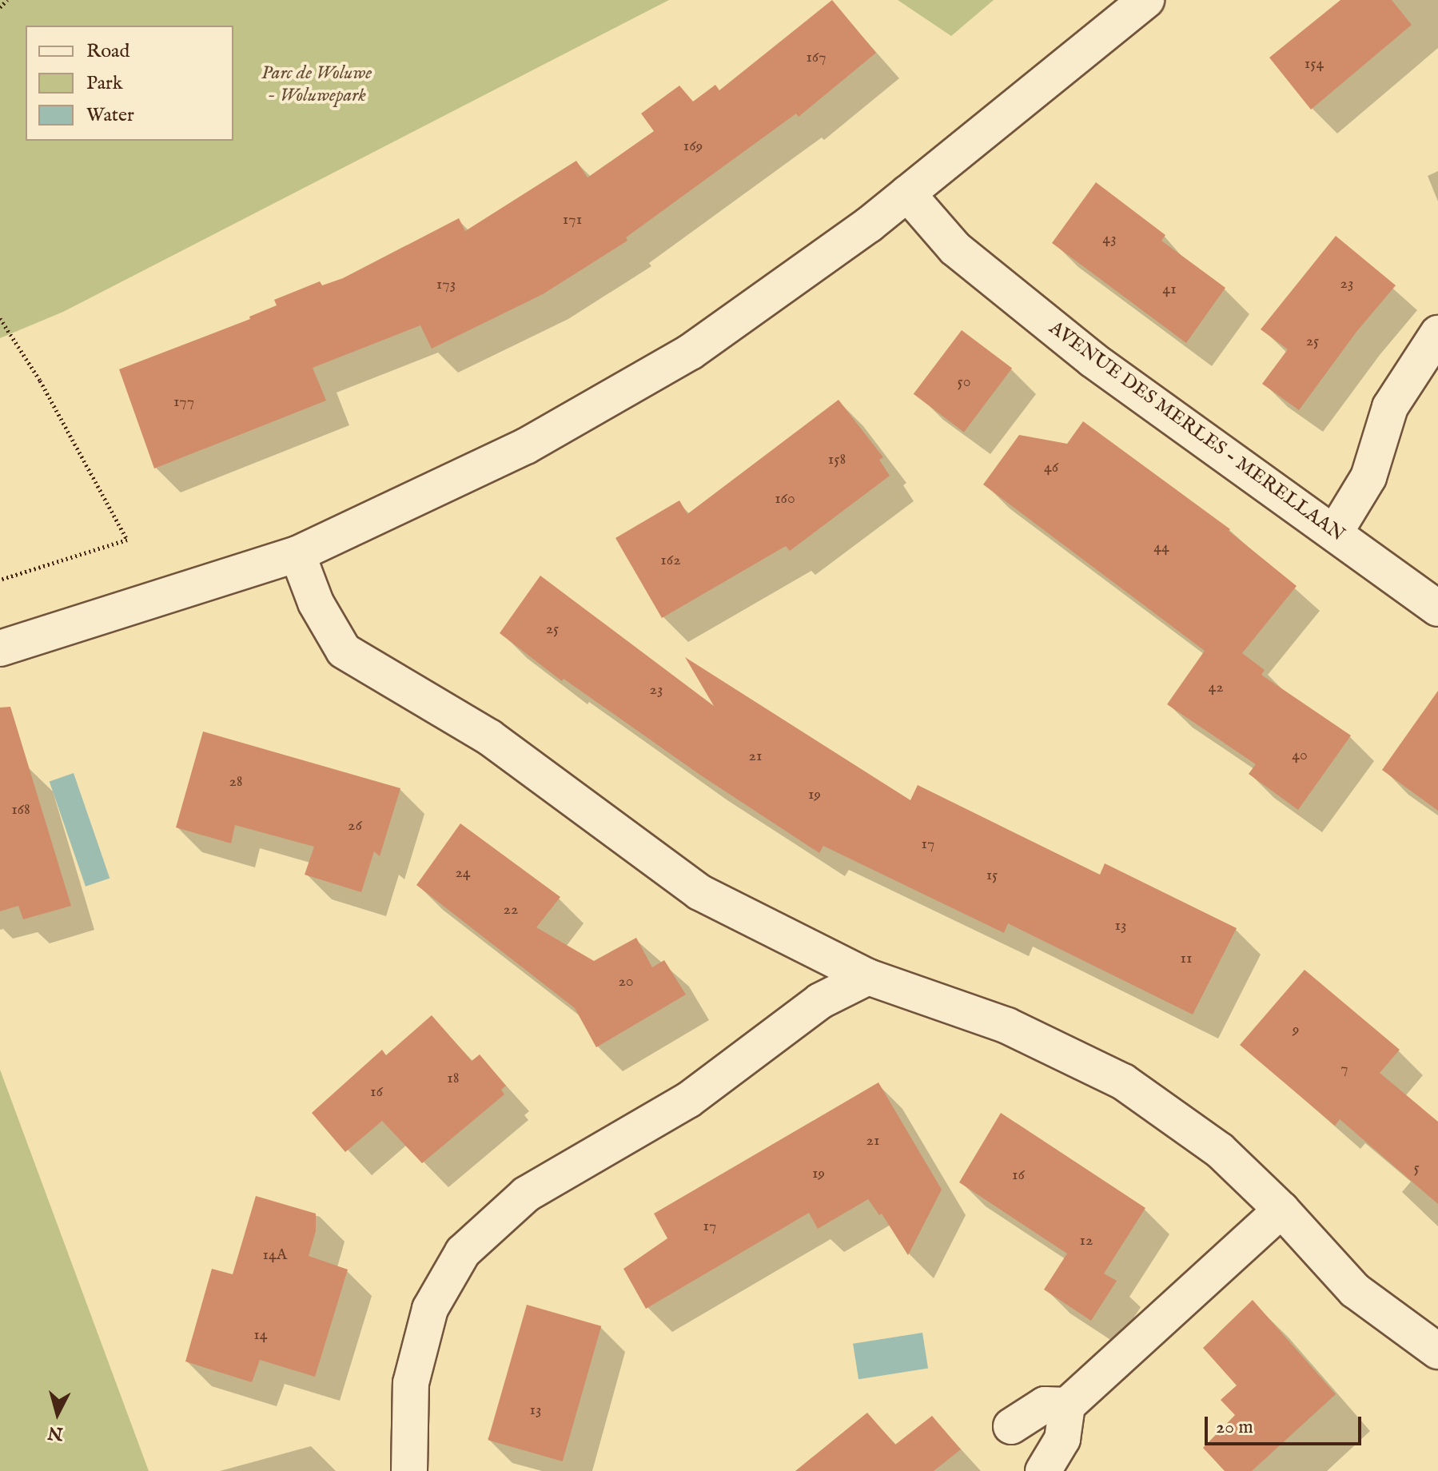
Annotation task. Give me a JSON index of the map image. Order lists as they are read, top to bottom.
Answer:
{
  "streets": {
    "street": ["AVENUE DES MERLES - MERELLAAN"]
  },
  "parks": ["Parc de Woluwe - Woluwepark"],
  "house_numbers": [
    "167",
    "154",
    "169",
    "171",
    "43",
    "23",
    "173",
    "41",
    "25",
    "50",
    "177",
    "158",
    "46",
    "160",
    "44",
    "162",
    "25",
    "42",
    "23",
    "40",
    "21",
    "28",
    "19",
    "168",
    "26",
    "17",
    "24",
    "15",
    "22",
    "13",
    "11",
    "20",
    "9",
    "7",
    "18",
    "16",
    "21",
    "5",
    "19",
    "16",
    "17",
    "12",
    "14A",
    "14",
    "13"
  ],
  "legend": ["Road", "Park", "Water"],
  "scale_bar": "20 m",
  "north": "bottom"
}
